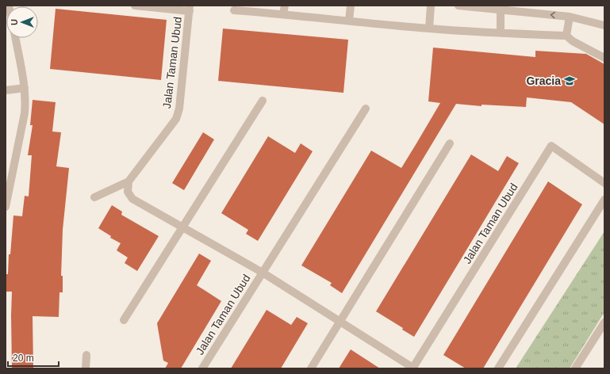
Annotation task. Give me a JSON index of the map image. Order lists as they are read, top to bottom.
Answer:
{
  "streets": {
    "street": ["Jalan Taman Ubud"]
  },
  "places": {
    "school or university": ["Gracia"]
  },
  "scale_bar": "20 m",
  "north": "left"
}
